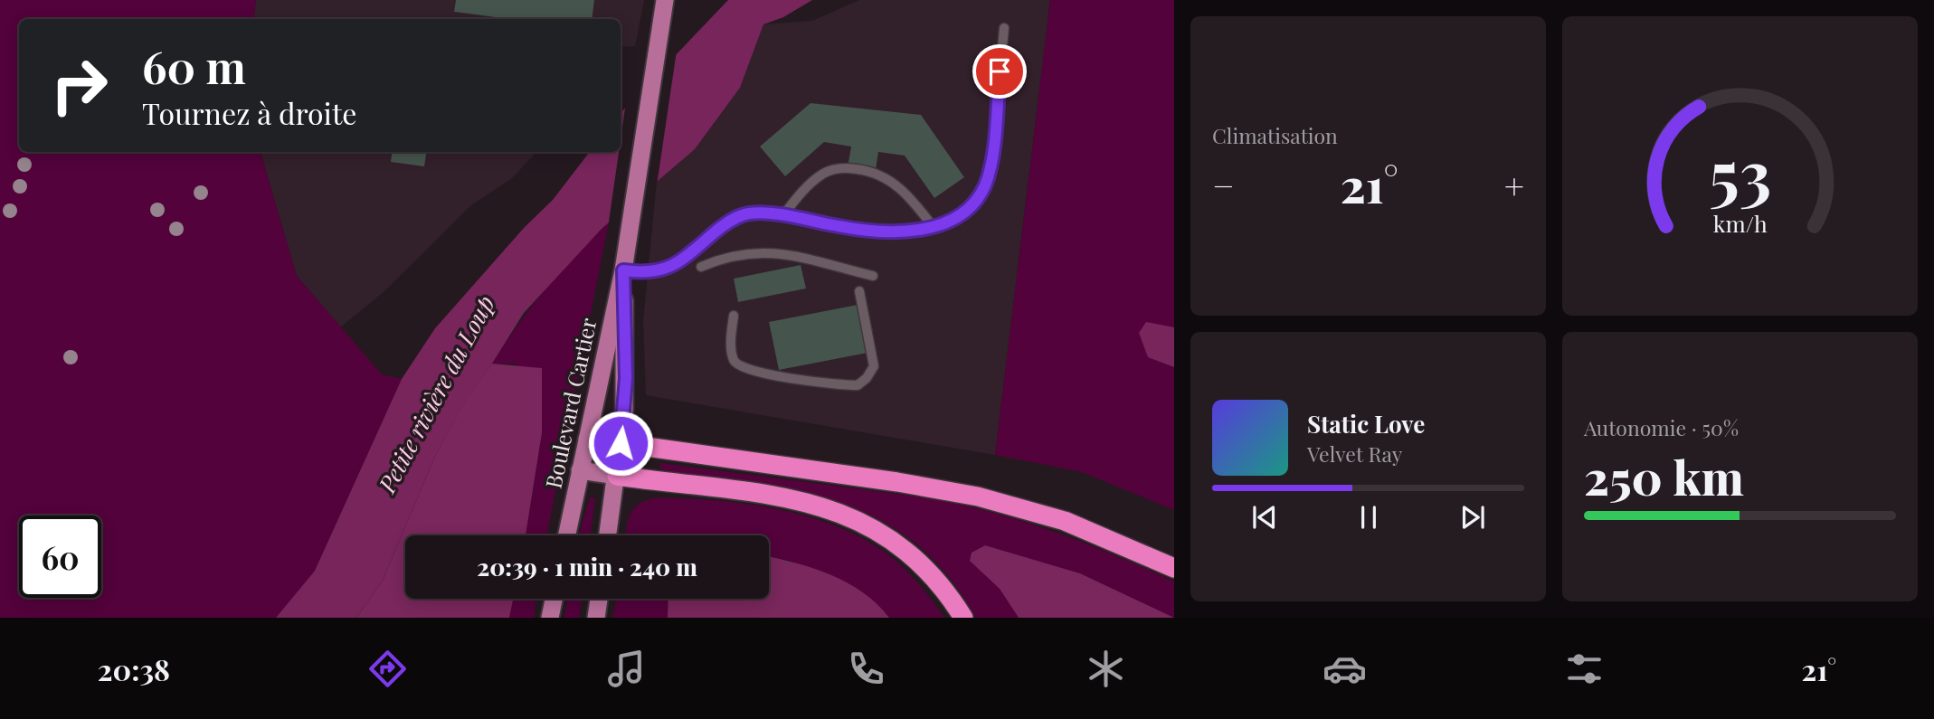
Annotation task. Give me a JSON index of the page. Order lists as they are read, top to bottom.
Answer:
{
  "streets": {
    "main road": ["Boulevard Cartier"]
  },
  "water": ["Petite rivière du Loup"],
  "page": {
    "tile": [
      "Climatisation",
      ["Autonomie · 50%", "250 km"]
    ],
    "turn": ["60 m", "Tournez à droite"],
    "heat": ["−", "21°", "+"],
    "song": ["Static Love", "Velvet Ray"],
    "limit": "60",
    "trip": "20:39 · 1 min · 240 m",
    "tabs": ["20:38", "21°"],
    "gauge": ["53", "km/h"]
  }
}
